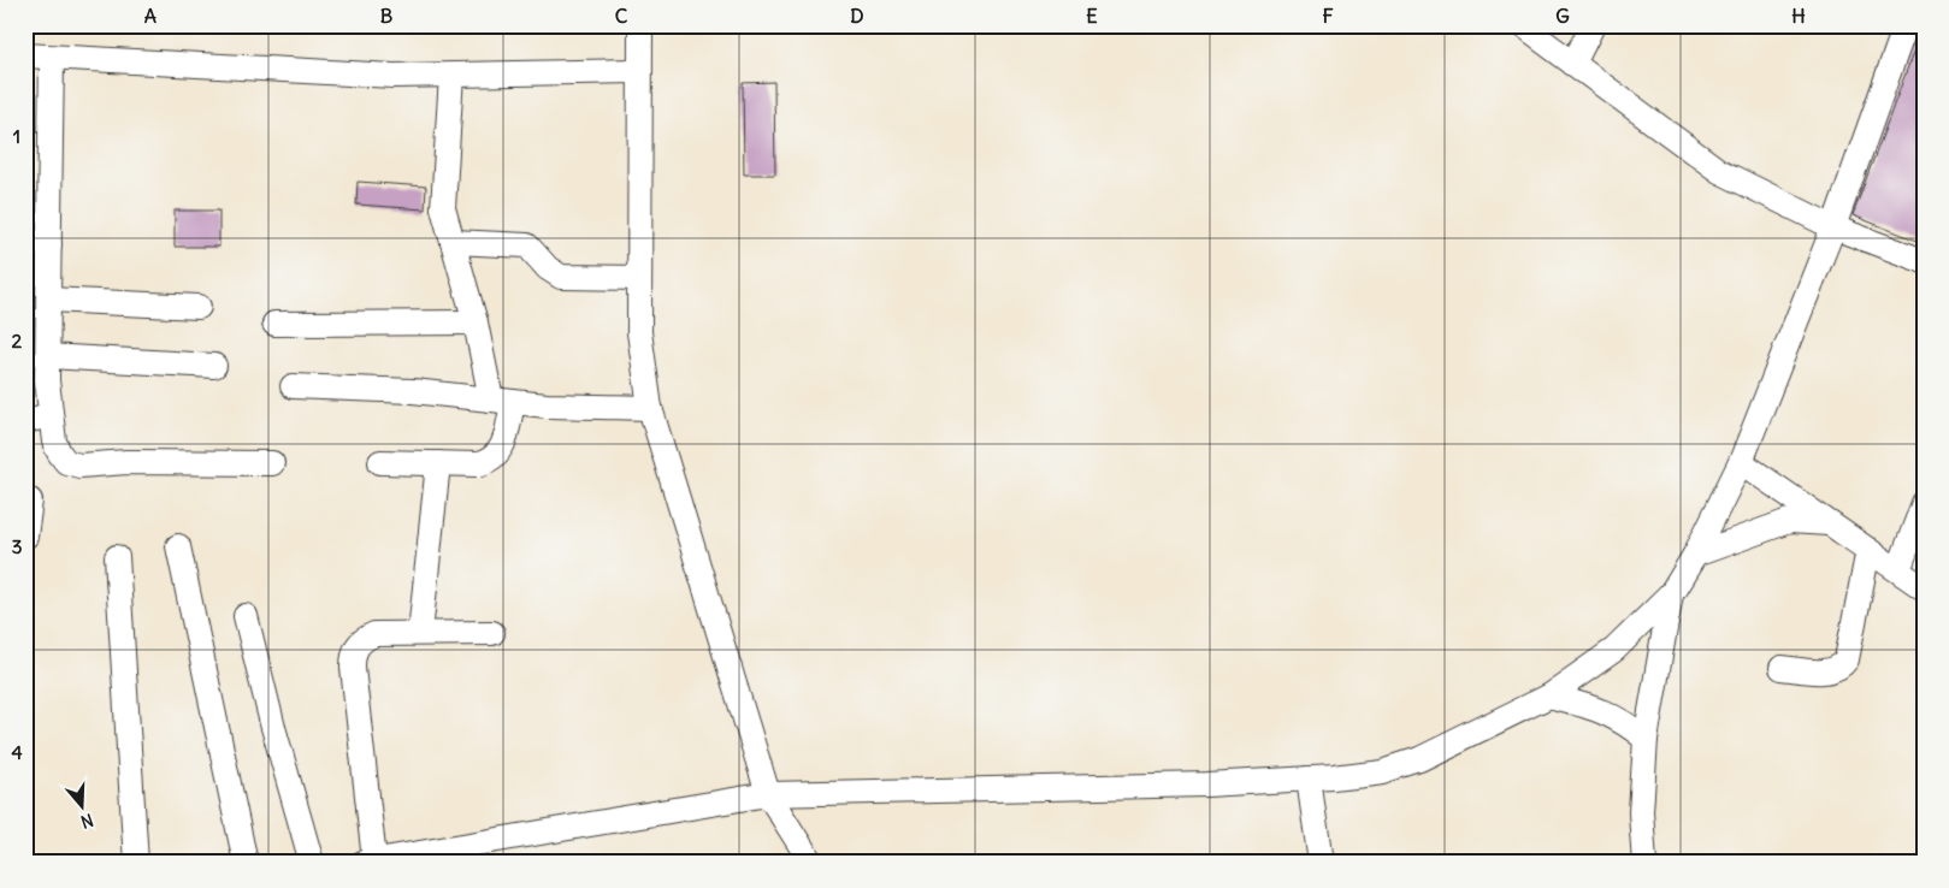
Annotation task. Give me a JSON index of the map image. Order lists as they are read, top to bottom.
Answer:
{
  "north": "bottom",
  "grid": {
    "columns": [
      "A",
      "B",
      "C",
      "D",
      "E",
      "F",
      "G",
      "H"
    ],
    "rows": [
      "1",
      "2",
      "3",
      "4"
    ]
  }
}
